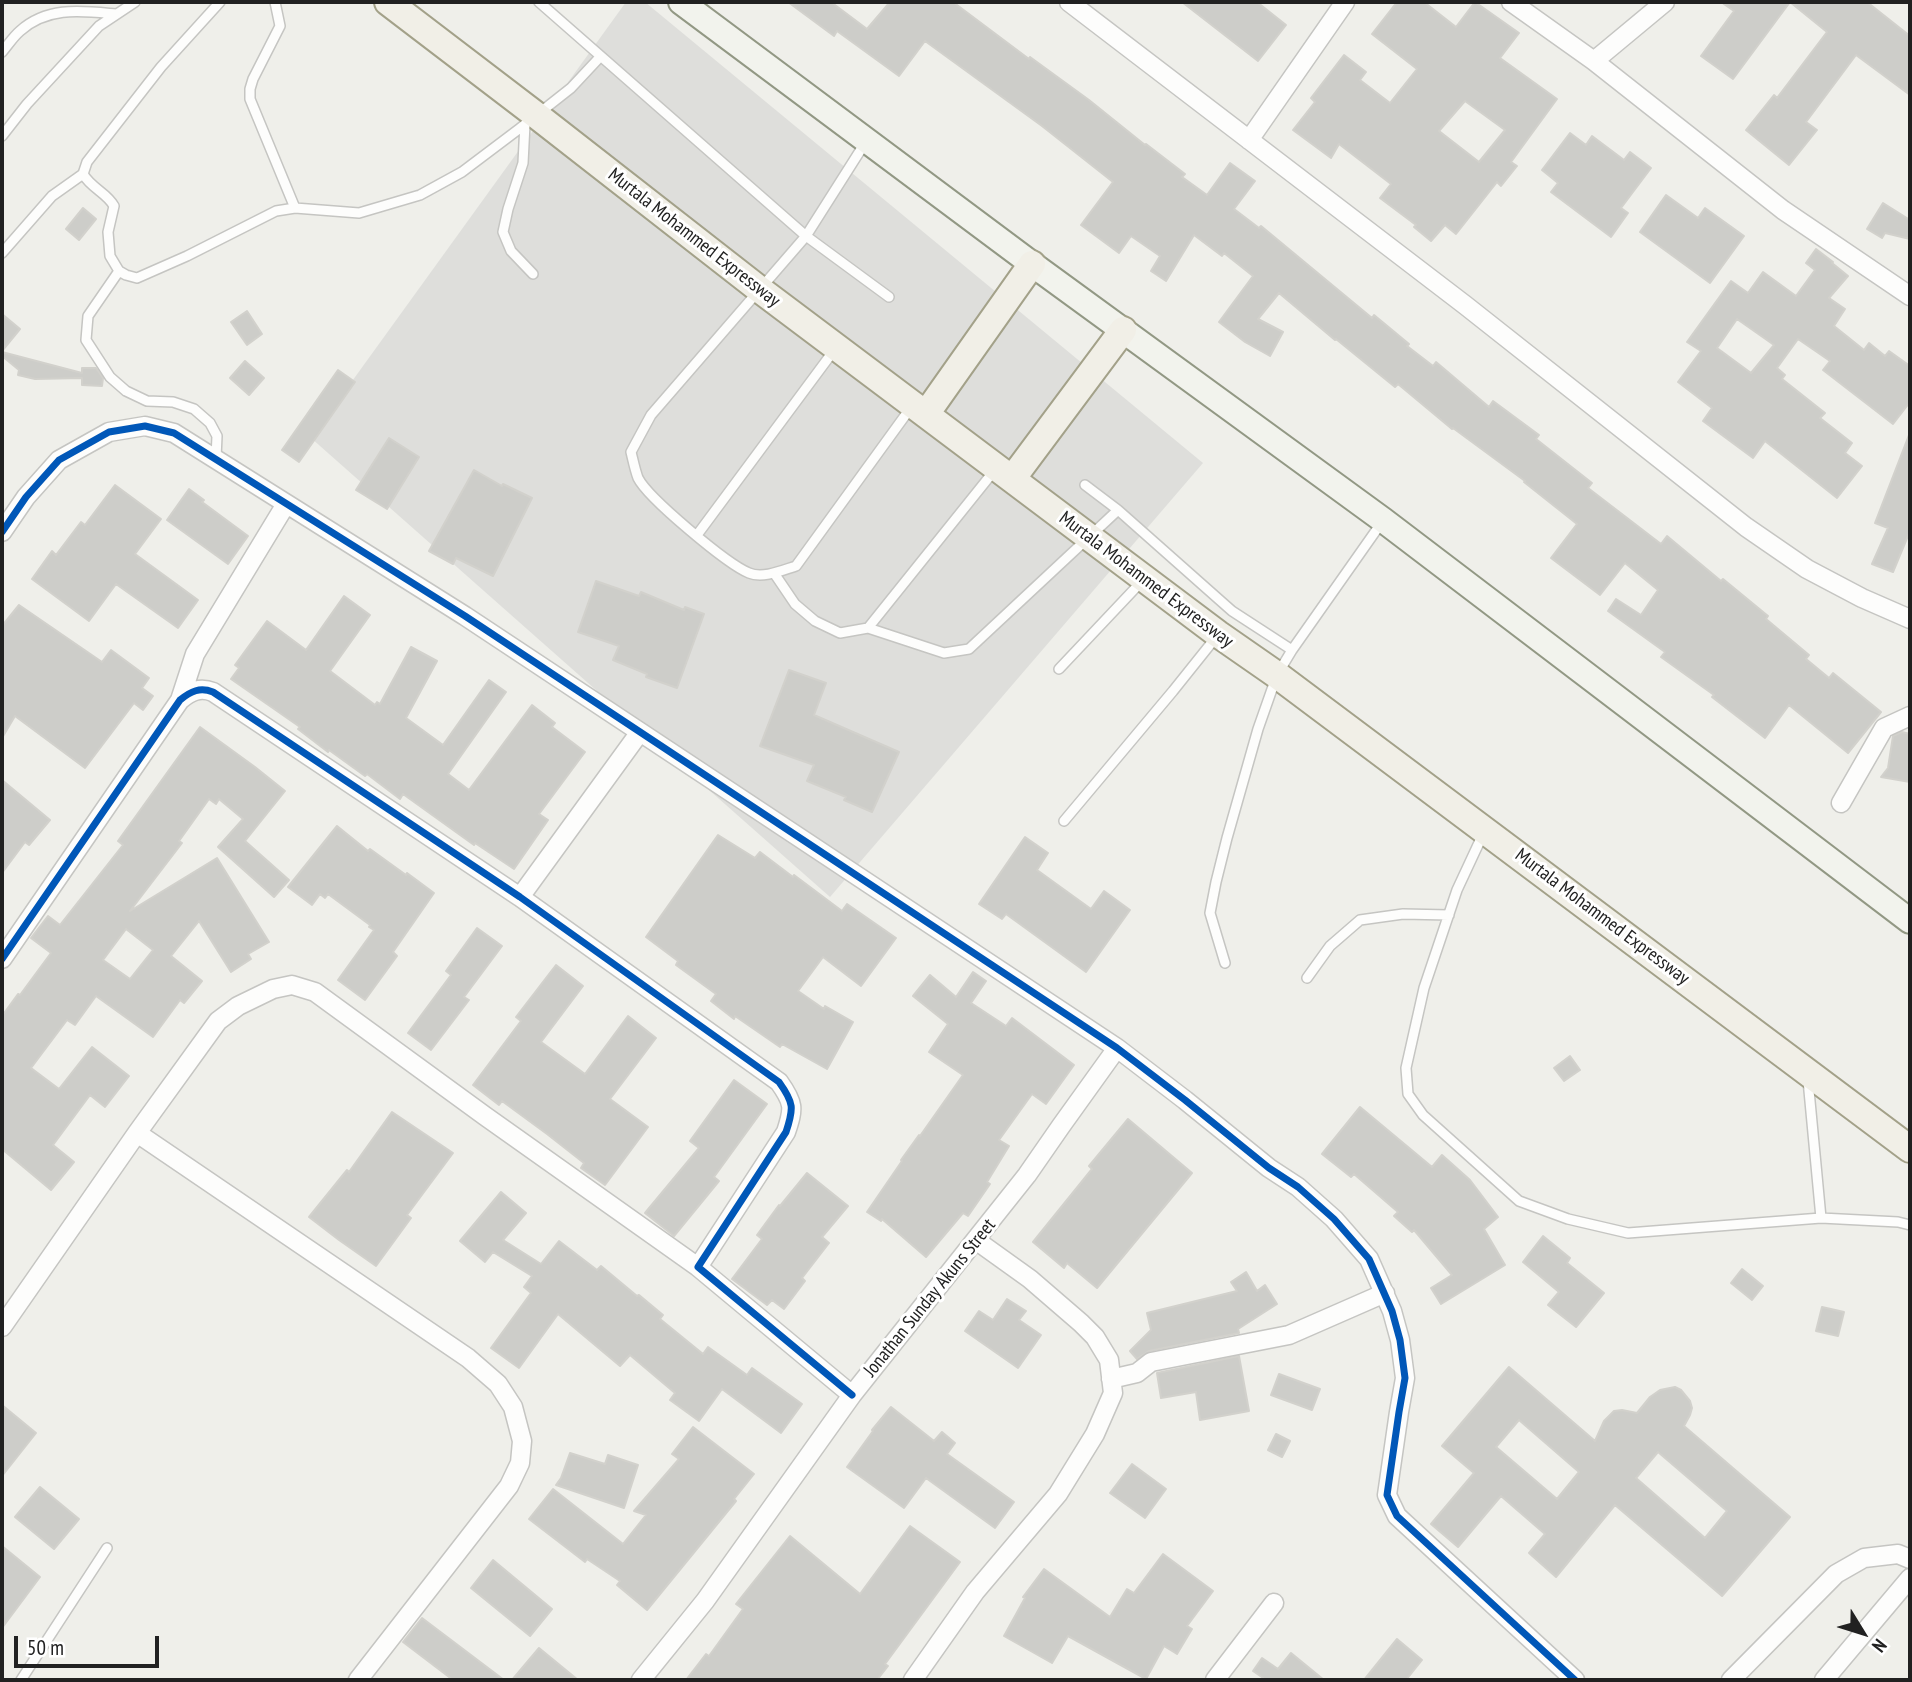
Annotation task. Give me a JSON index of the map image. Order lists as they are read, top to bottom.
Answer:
{
  "streets": {
    "main road": ["Murtala Mohammed Expressway"],
    "street": ["Jonathan Sunday Akuns Street"]
  },
  "scale_bar": "50 m",
  "north": "bottom right"
}
